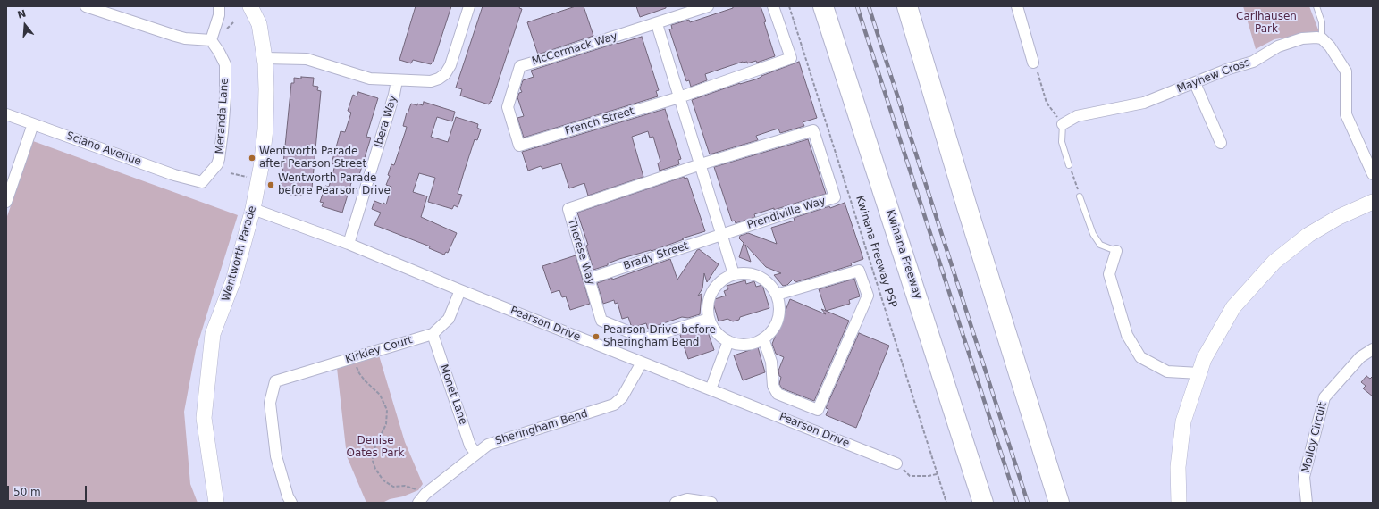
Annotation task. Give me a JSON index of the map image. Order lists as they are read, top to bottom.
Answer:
{
  "streets": {
    "highway": ["Kwinana Freeway"],
    "street": [
      "McCormack Way",
      "Mayhew Cross",
      "Meranda Lane",
      "Ibera Way",
      "French Street",
      "Sciano Avenue",
      "Prendiville Way",
      "Therese Way",
      "Wentworth Parade",
      "Brady Street",
      "Pearson Drive",
      "Kirkley Court",
      "Monet Lane",
      "Sheringham Bend",
      "Molloy Circuit"
    ],
    "path": ["Kwinana Freeway PSP"]
  },
  "crossings": [
    ["McCormack Way", "French Street"],
    ["Meranda Lane", "Sciano Avenue"],
    ["Ibera Way", "Pearson Drive"],
    ["Prendiville Way", "Therese Way"],
    ["Prendiville Way", "Brady Street"],
    ["Therese Way", "Brady Street"],
    ["Wentworth Parade", "Pearson Drive"],
    ["Pearson Drive", "Kirkley Court"],
    ["Pearson Drive", "Sheringham Bend"],
    ["Kirkley Court", "Monet Lane"],
    ["Monet Lane", "Sheringham Bend"]
  ],
  "parks": ["Carlhausen Park", "Denise Oates Park"],
  "places": ["Wentworth Parade after Pearson Street", "Wentworth Parade before Pearson Drive", "Pearson Drive before Sheringham Bend"],
  "scale_bar": "50 m",
  "north": "top"
}
